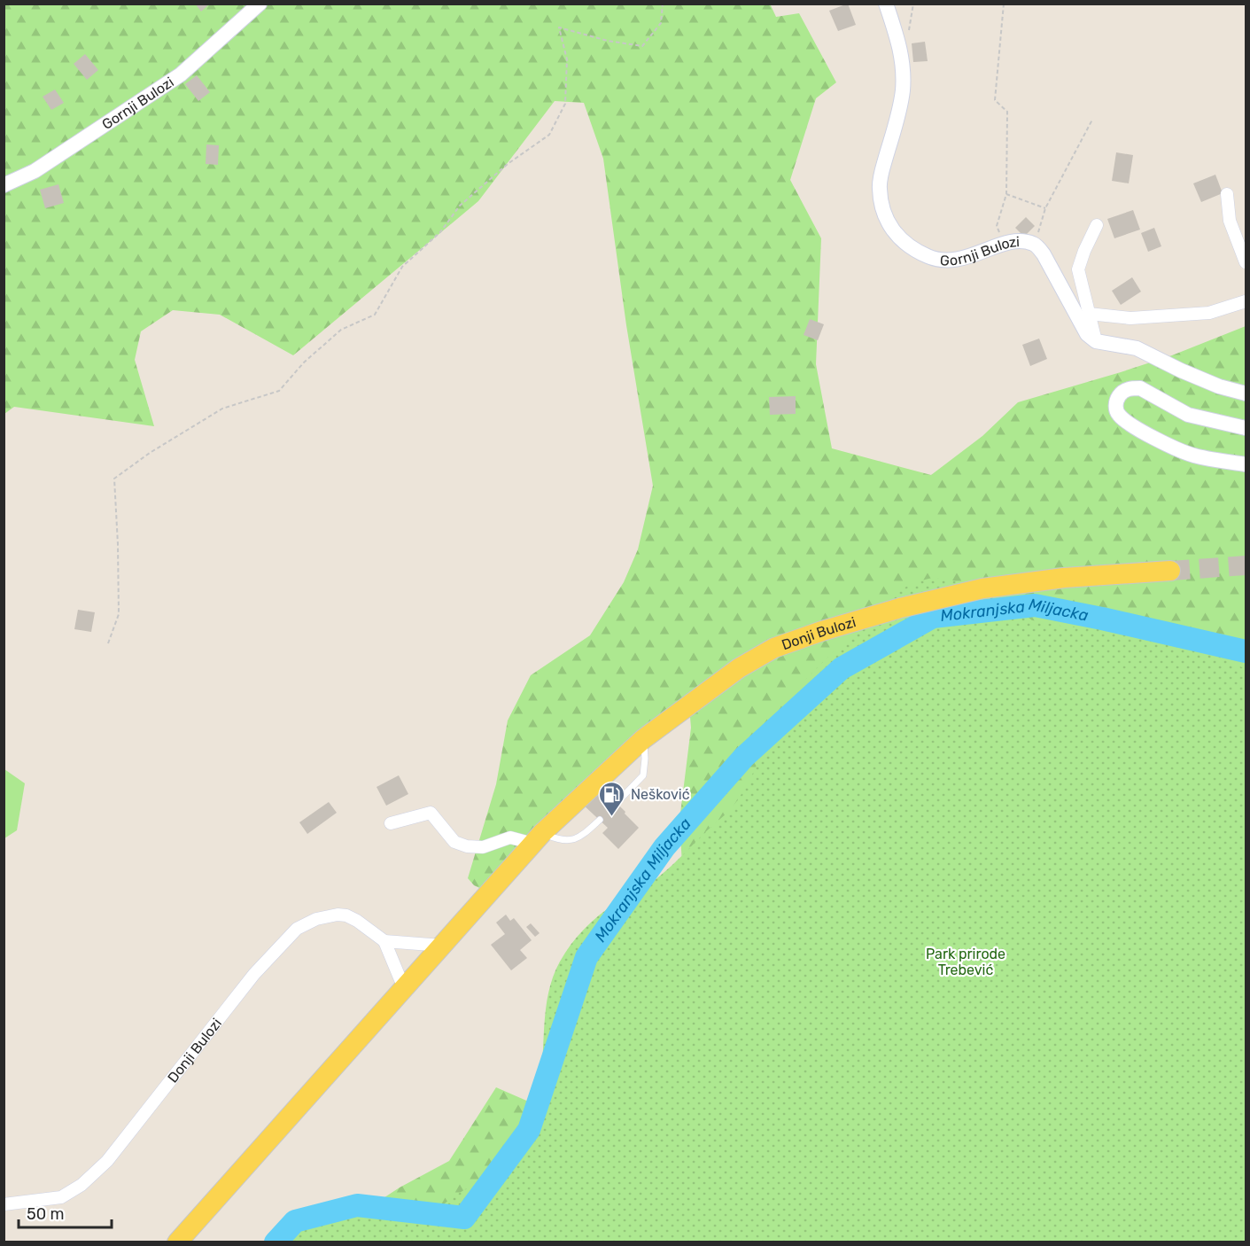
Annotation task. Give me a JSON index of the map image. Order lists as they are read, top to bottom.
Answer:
{
  "streets": {
    "main road": ["Donji Bulozi"],
    "street": ["Gornji Bulozi"]
  },
  "water": ["Mokranjska Miljacka"],
  "parks": ["Park prirode Trebević"],
  "places": {
    "fuel station": ["Nešković"]
  },
  "scale_bar": "50 m"
}
